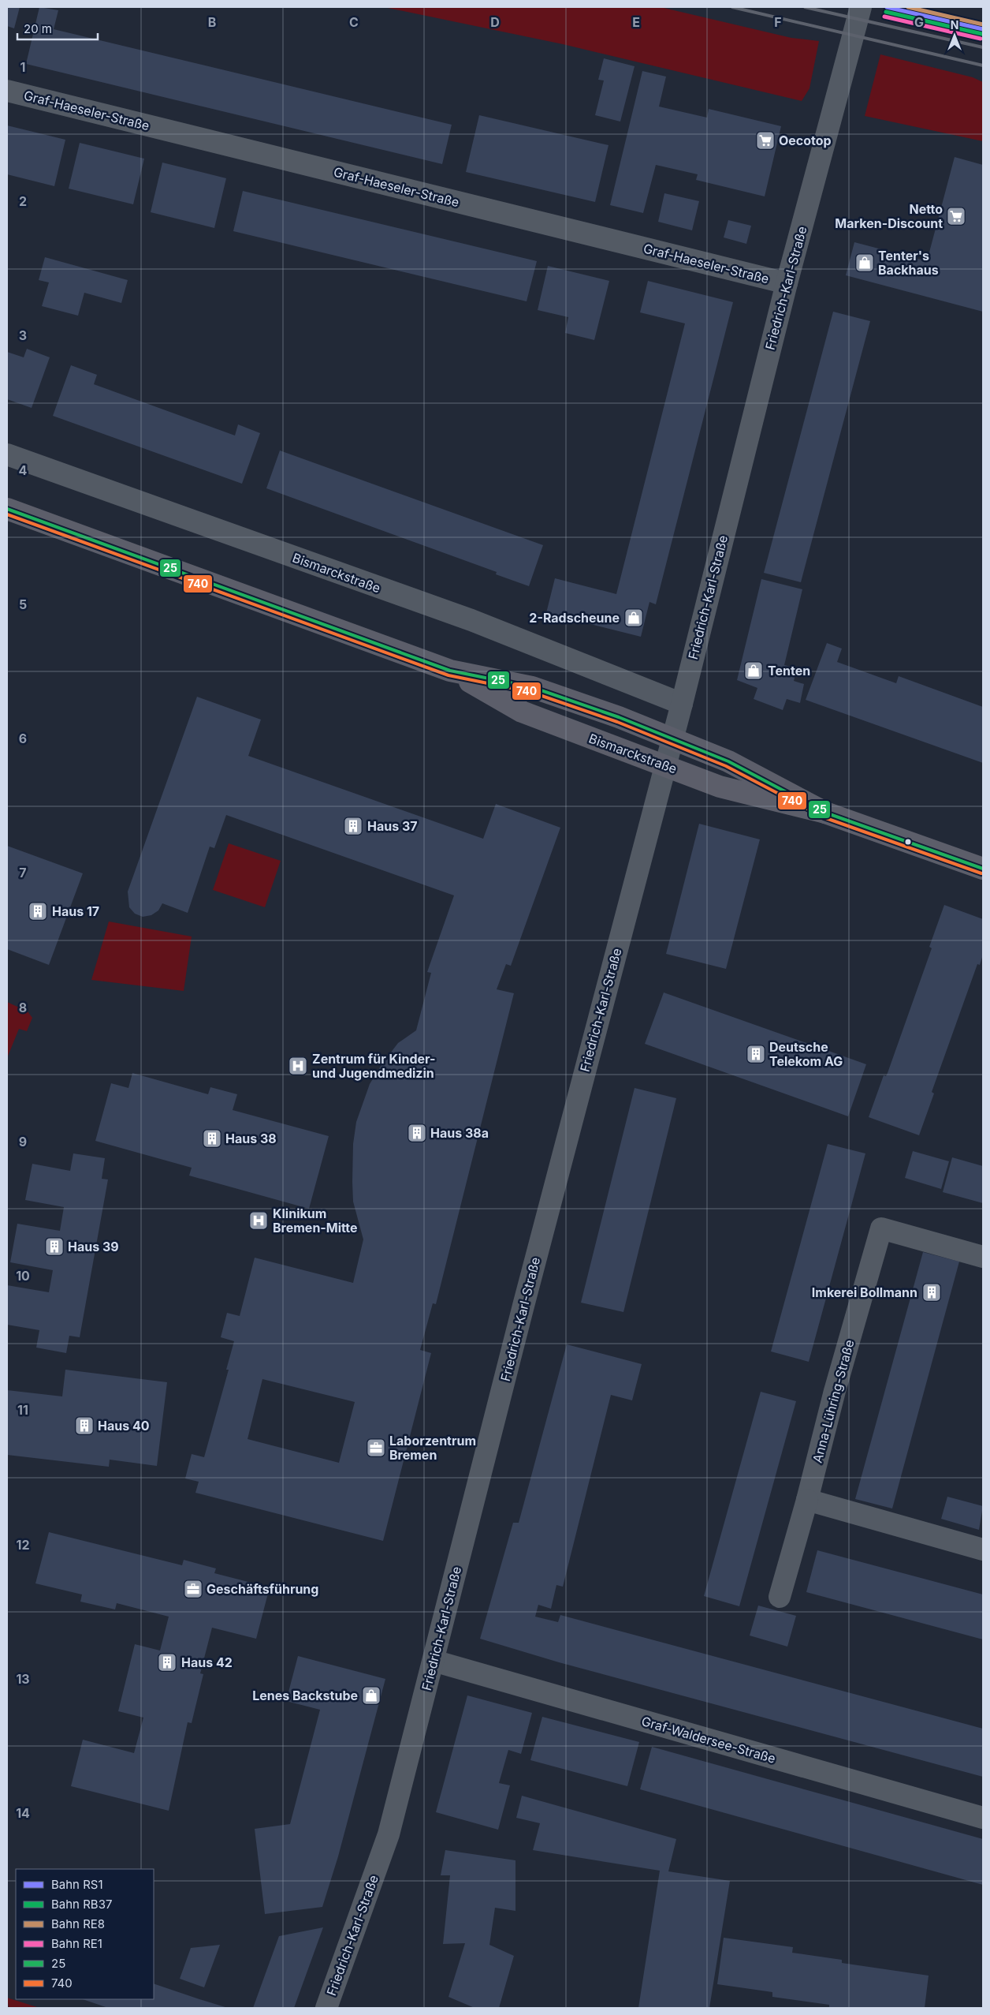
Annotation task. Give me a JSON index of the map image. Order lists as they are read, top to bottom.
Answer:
{
  "streets": {
    "main road": ["Bismarckstraße"],
    "street": [
      "Graf-Haeseler-Straße",
      "Friedrich-Karl-Straße",
      "Anna-Lühring-Straße",
      "Graf-Waldersee-Straße"
    ]
  },
  "crossings": [
    ["Graf-Haeseler-Straße", "Friedrich-Karl-Straße"],
    ["Friedrich-Karl-Straße", "Bismarckstraße"],
    ["Friedrich-Karl-Straße", "Graf-Waldersee-Straße"]
  ],
  "places": {
    "supermarket": ["Oecotop", "Netto Marken-Discount"],
    "shop": [
      "Tenter's Backhaus",
      "2-Radscheune",
      "Tenten",
      "Lenes Backstube"
    ],
    "building": [
      "Haus 37",
      "Haus 17",
      "Deutsche Telekom AG",
      "Haus 38a",
      "Haus 38",
      "Haus 39",
      "Imkerei Bollmann",
      "Haus 40",
      "Haus 42"
    ],
    "hospital": ["Zentrum für Kinder- und Jugendmedizin", "Klinikum Bremen-Mitte"],
    "office": ["Laborzentrum Bremen", "Geschäftsführung"]
  },
  "lines": [
    "rail line RS1",
    "rail line RE8",
    "rail line RB37",
    "rail line RE1",
    "transit line 25",
    "transit line 740"
  ],
  "legend": [
    "Bahn RS1",
    "Bahn RB37",
    "Bahn RE8",
    "Bahn RE1",
    "25",
    "740"
  ],
  "scale_bar": "20 m",
  "north": "top",
  "grid": {
    "columns": [
      "B",
      "C",
      "D",
      "E",
      "F",
      "G"
    ],
    "rows": [
      "1",
      "2",
      "3",
      "4",
      "5",
      "6",
      "7",
      "8",
      "9",
      "10",
      "11",
      "12",
      "13",
      "14"
    ]
  }
}
